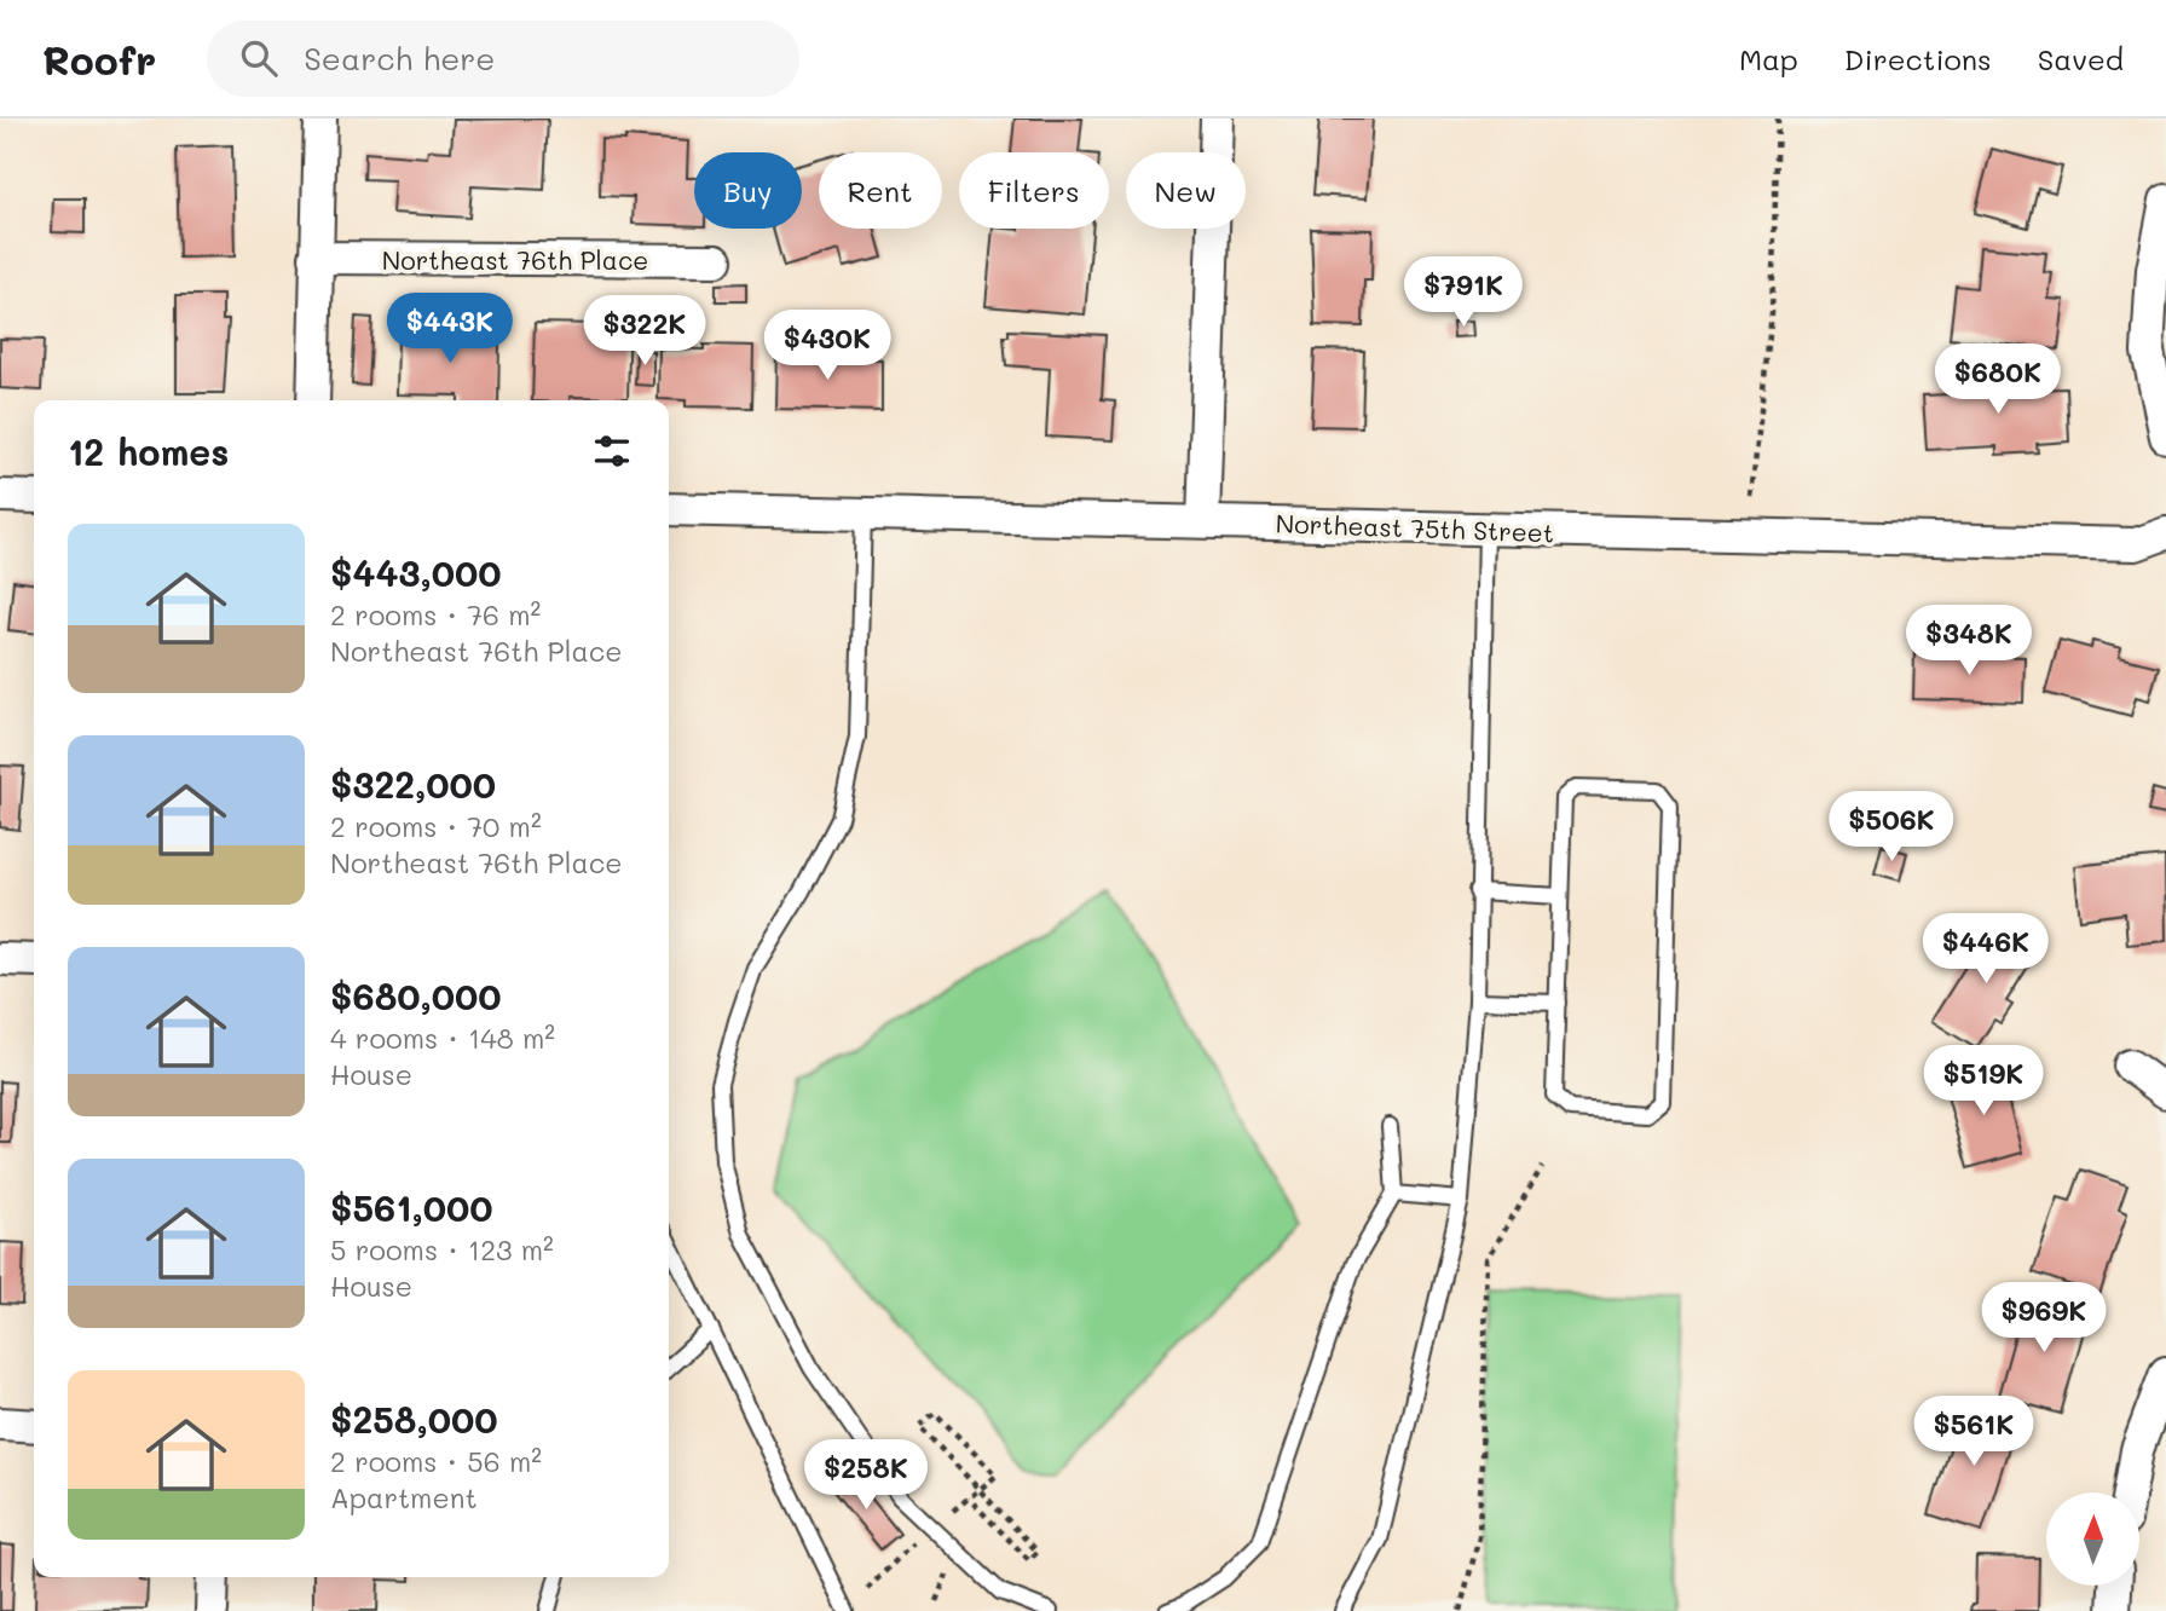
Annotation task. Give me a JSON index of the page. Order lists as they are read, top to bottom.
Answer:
{
  "streets": {
    "street": ["Northeast 76th Place", "Northeast 75th Street"]
  },
  "north": "top",
  "page": {
    "header": "Roofr",
    "search": "Search here",
    "nav": ["Map", "Directions", "Saved"],
    "chip": [
      "Buy",
      "Rent",
      "Filters",
      "New"
    ],
    "price": [
      "$791K",
      "$443K",
      "$322K",
      "$430K",
      "$680K",
      "$348K",
      "$506K",
      "$446K",
      "$519K",
      "$969K",
      "$561K",
      "$258K"
    ],
    "heading": "12 homes",
    "list": [
      {
        "name": "$443,000",
        "note": "2 rooms · 76 m² · Northeast 76th Place"
      },
      {
        "name": "$322,000",
        "note": "2 rooms · 70 m² · Northeast 76th Place"
      },
      {
        "name": "$680,000",
        "note": "4 rooms · 148 m² · House"
      },
      {
        "name": "$561,000",
        "note": "5 rooms · 123 m² · House"
      },
      {
        "name": "$258,000",
        "note": "2 rooms · 56 m² · Apartment"
      }
    ]
  }
}
